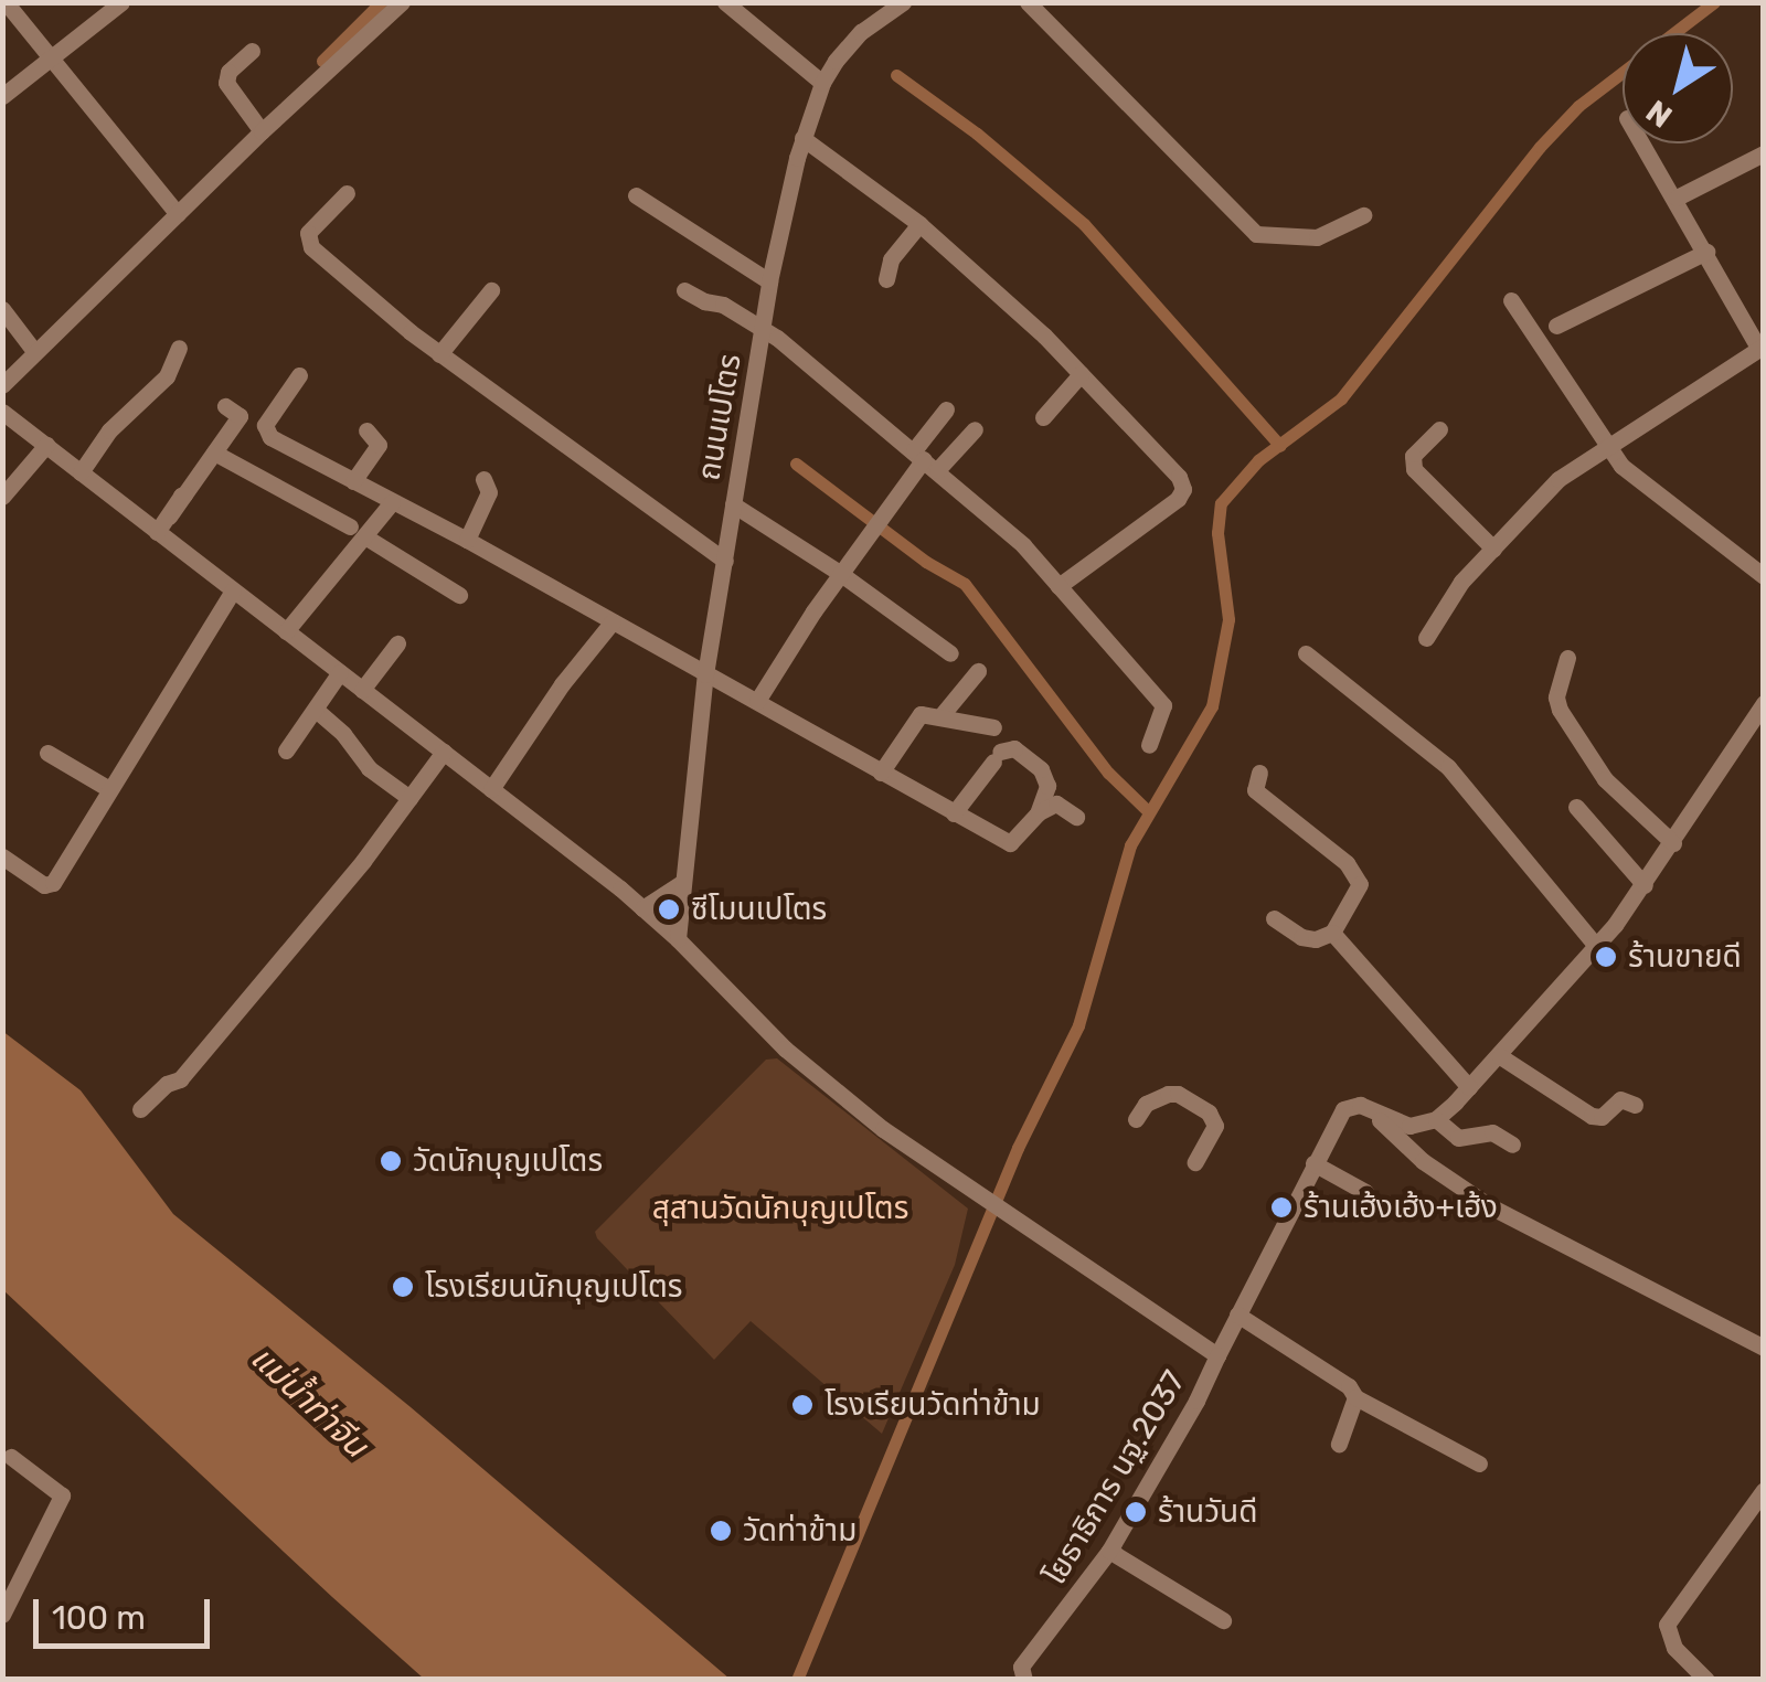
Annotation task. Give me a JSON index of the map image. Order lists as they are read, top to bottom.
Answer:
{
  "streets": {
    "street": ["ถนนเปโตร", "โยธาธิการ นฐ.2037"]
  },
  "water": ["แม่น้ำท่าจีน"],
  "parks": ["สุสานวัดนักบุญเปโตร"],
  "places": [
    "ซีโมนเปโตร",
    "ร้านขายดี",
    "วัดนักบุญเปโตร",
    "ร้านเฮ้งเฮ้ง+เฮ้ง",
    "โรงเรียนนักบุญเปโตร",
    "โรงเรียนวัดท่าข้าม",
    "ร้านวันดี",
    "วัดท่าข้าม"
  ],
  "scale_bar": "100 m",
  "north": "bottom left"
}
